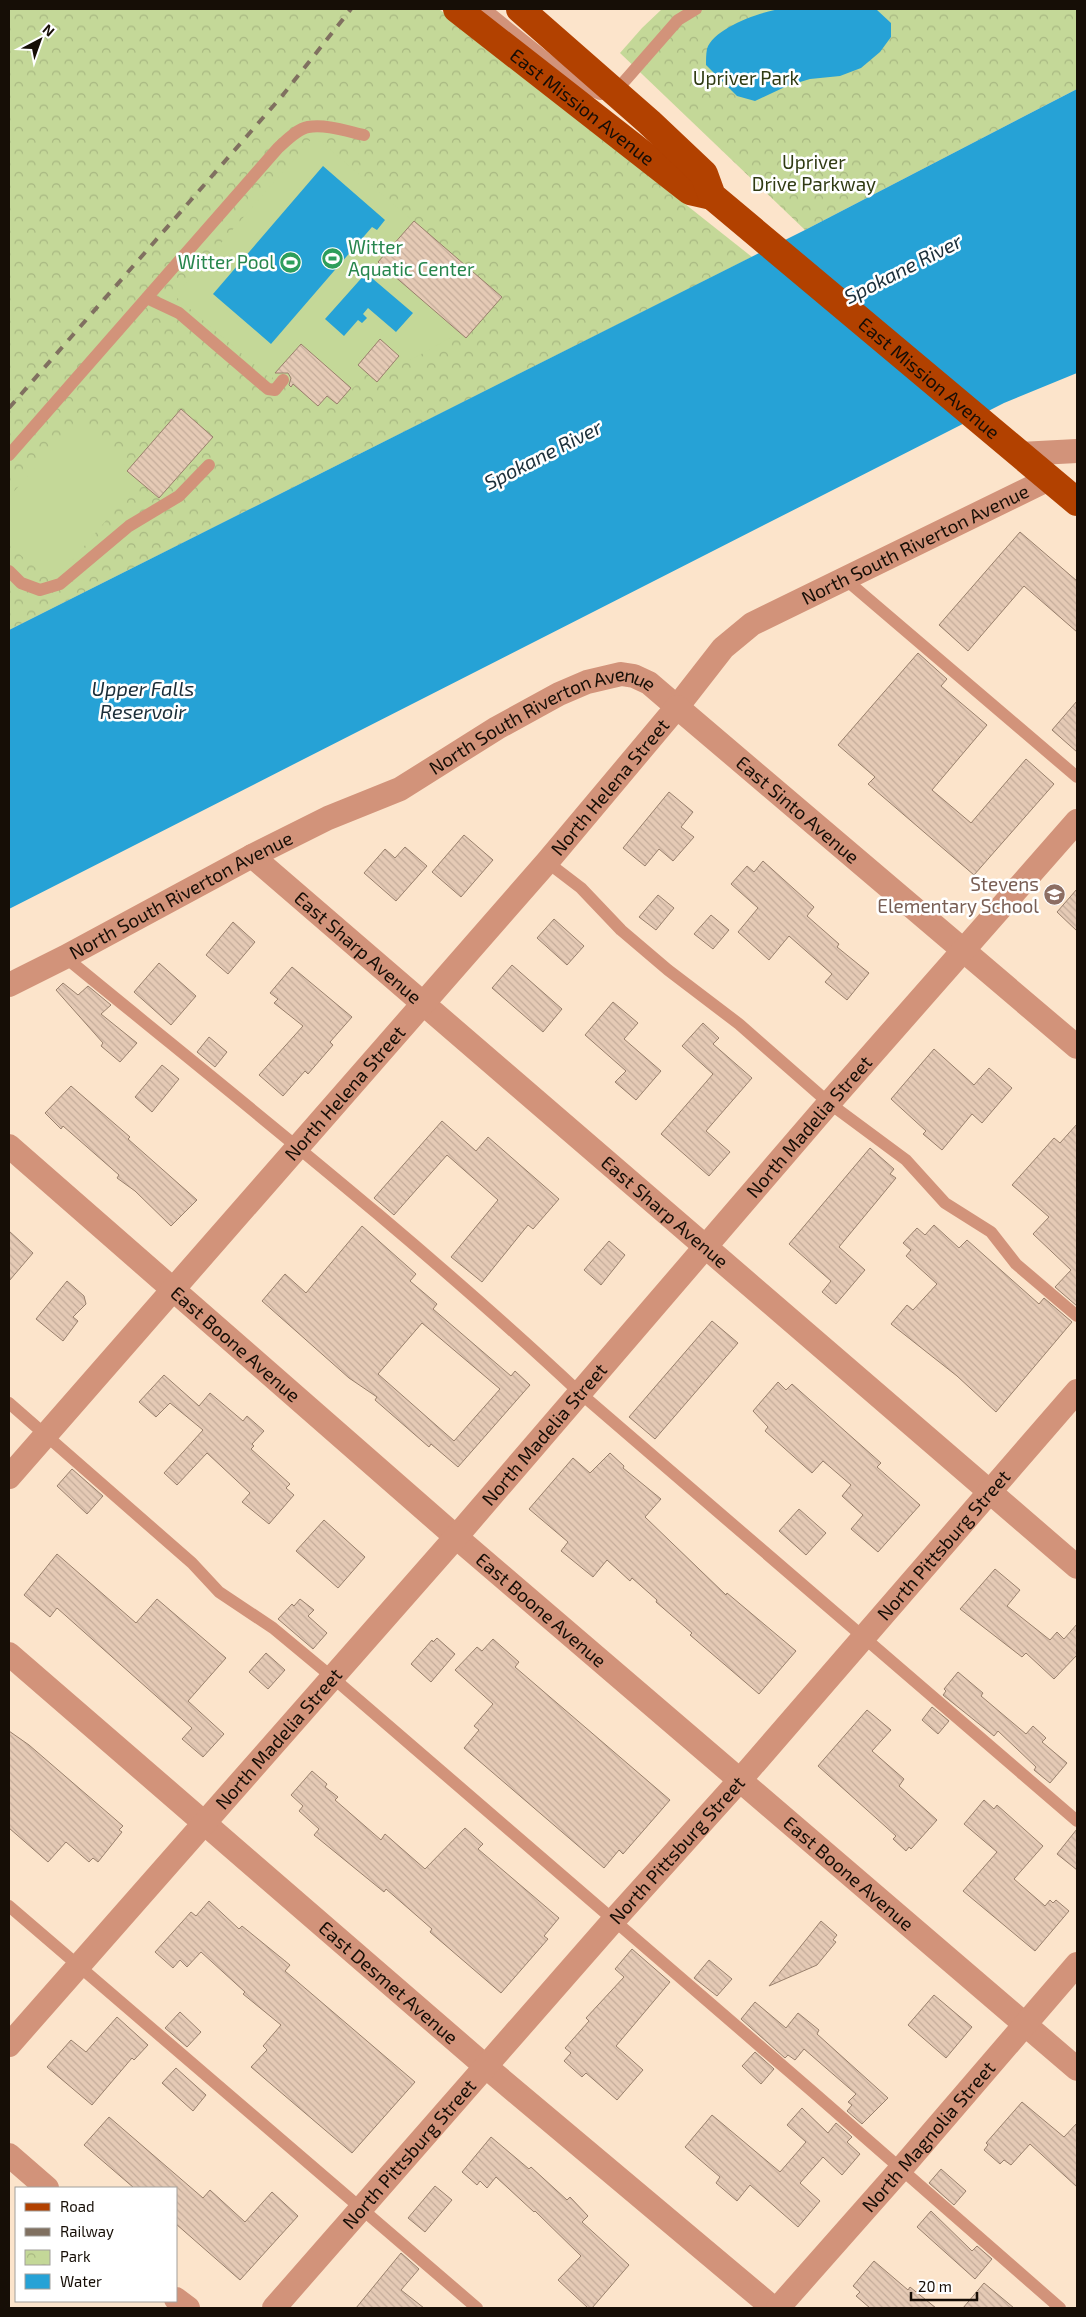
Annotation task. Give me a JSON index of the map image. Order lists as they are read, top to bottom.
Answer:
{
  "streets": {
    "main road": ["East Mission Avenue"],
    "street": [
      "North South Riverton Avenue",
      "North Helena Street",
      "East Sinto Avenue",
      "East Sharp Avenue",
      "North Madelia Street",
      "East Boone Avenue",
      "North Pittsburg Street",
      "East Desmet Avenue",
      "North Magnolia Street"
    ]
  },
  "crossings": [
    ["East Mission Avenue", "North South Riverton Avenue"],
    ["North South Riverton Avenue", "North Helena Street"],
    ["North South Riverton Avenue", "East Sinto Avenue"],
    ["North South Riverton Avenue", "East Sharp Avenue"],
    ["North Helena Street", "East Sinto Avenue"],
    ["North Helena Street", "East Sharp Avenue"],
    ["North Helena Street", "East Boone Avenue"],
    ["East Sinto Avenue", "North Madelia Street"],
    ["East Sharp Avenue", "North Madelia Street"],
    ["East Sharp Avenue", "North Pittsburg Street"],
    ["North Madelia Street", "East Boone Avenue"],
    ["North Madelia Street", "East Desmet Avenue"],
    ["East Boone Avenue", "North Pittsburg Street"],
    ["East Boone Avenue", "North Magnolia Street"],
    ["North Pittsburg Street", "East Desmet Avenue"]
  ],
  "water": ["Spokane River", "Upper Falls Reservoir"],
  "parks": ["Upriver Park", "Upriver Drive Parkway"],
  "places": {
    "sports": ["Witter Aquatic Center", "Witter Pool"],
    "school or university": ["Stevens Elementary School"]
  },
  "legend": [
    "Road",
    "Railway",
    "Park",
    "Water"
  ],
  "scale_bar": "20 m",
  "north": "top right"
}
